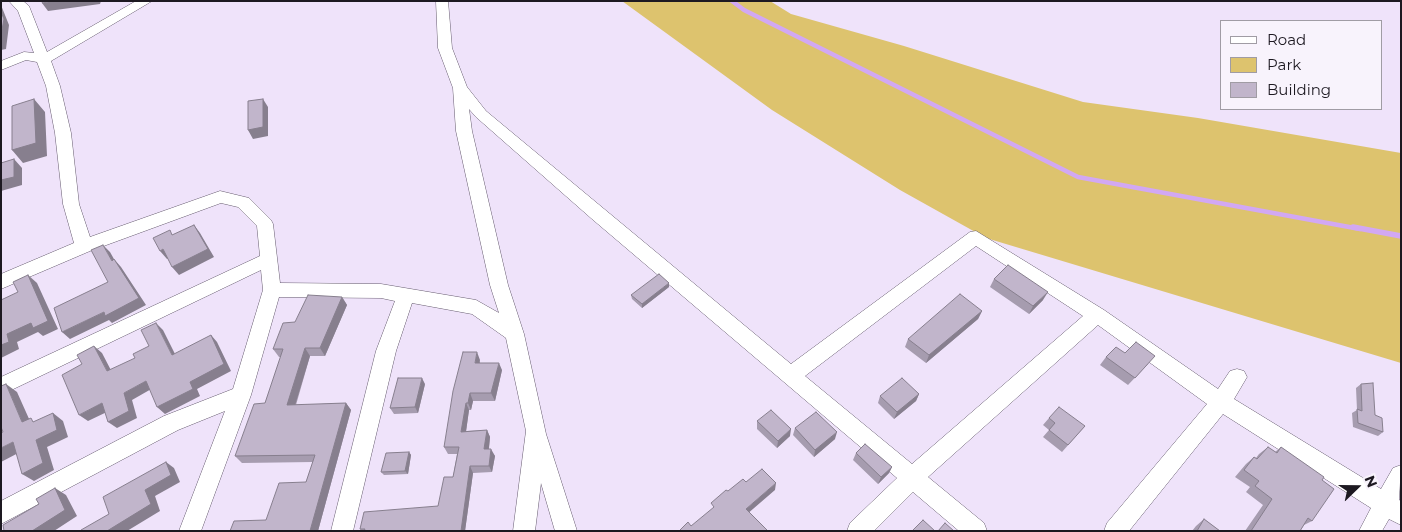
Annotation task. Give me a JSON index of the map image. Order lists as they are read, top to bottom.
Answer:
{
  "legend": ["Road", "Park", "Building"],
  "north": "right"
}
